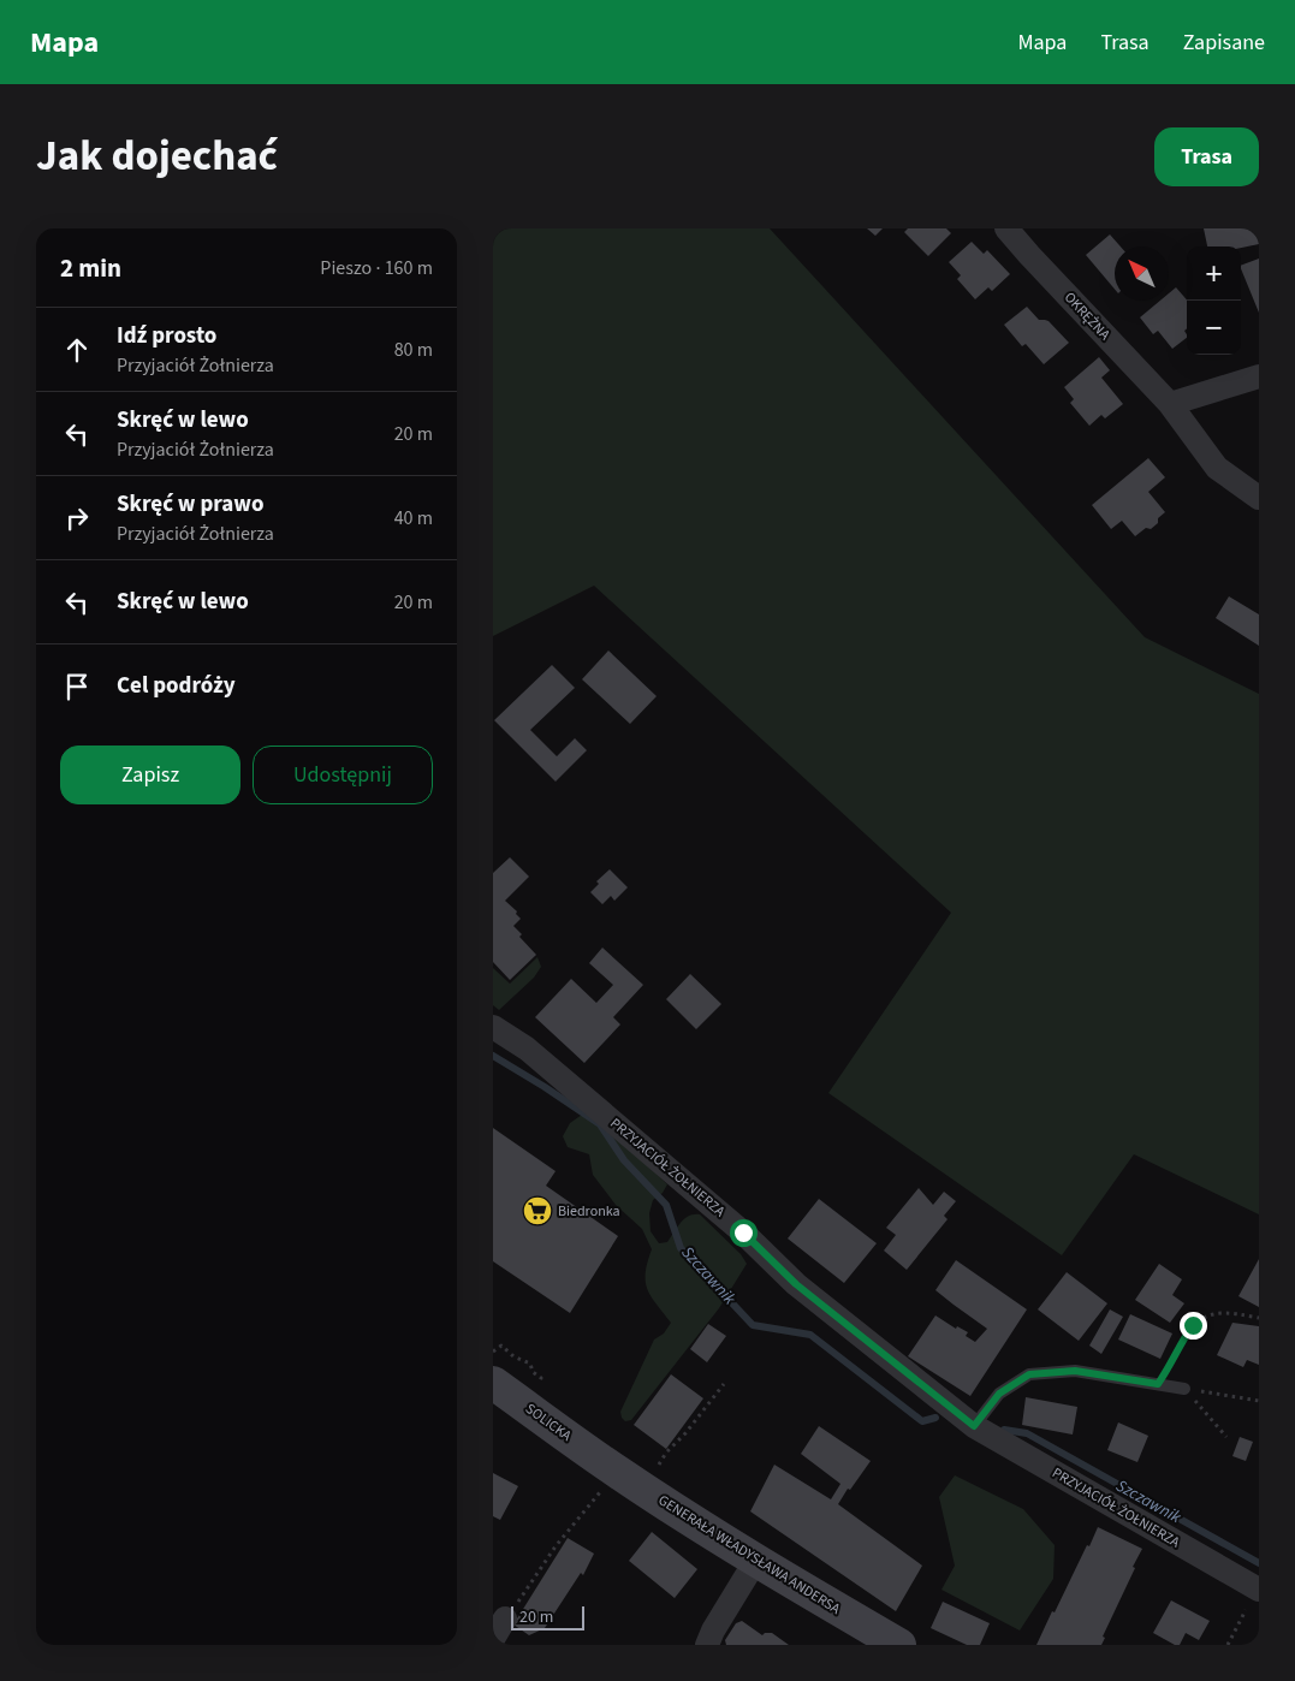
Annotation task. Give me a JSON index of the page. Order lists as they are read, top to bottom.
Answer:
{
  "streets": {
    "street": [
      "OKRĘŻNA",
      "PRZYJACIÓŁ ŻOŁNIERZA",
      "SOLICKA",
      "GENERAŁA WŁADYSŁAWA ANDERSA"
    ]
  },
  "crossings": [
    ["SOLICKA", "GENERAŁA WŁADYSŁAWA ANDERSA"]
  ],
  "water": ["Szczawnik"],
  "places": {
    "supermarket": ["Biedronka"]
  },
  "scale_bar": "20 m",
  "north": "top left",
  "page": {
    "header": "Mapa",
    "nav": ["Mapa", "Trasa", "Zapisane"],
    "title": "Jak dojechać",
    "buttons": [
      "Trasa",
      ["Zapisz", "Udostępnij"]
    ],
    "heading": ["2 min", "Pieszo · 160 m"],
    "map_buttons": ["+", "−"],
    "list": [
      ["Idź prosto", "Przyjaciół Żołnierza", "80 m"],
      ["Skręć w lewo", "Przyjaciół Żołnierza", "20 m"],
      ["Skręć w prawo", "Przyjaciół Żołnierza", "40 m"],
      ["Skręć w lewo", "20 m"],
      "Cel podróży"
    ],
    "scale": "20 m"
  }
}
